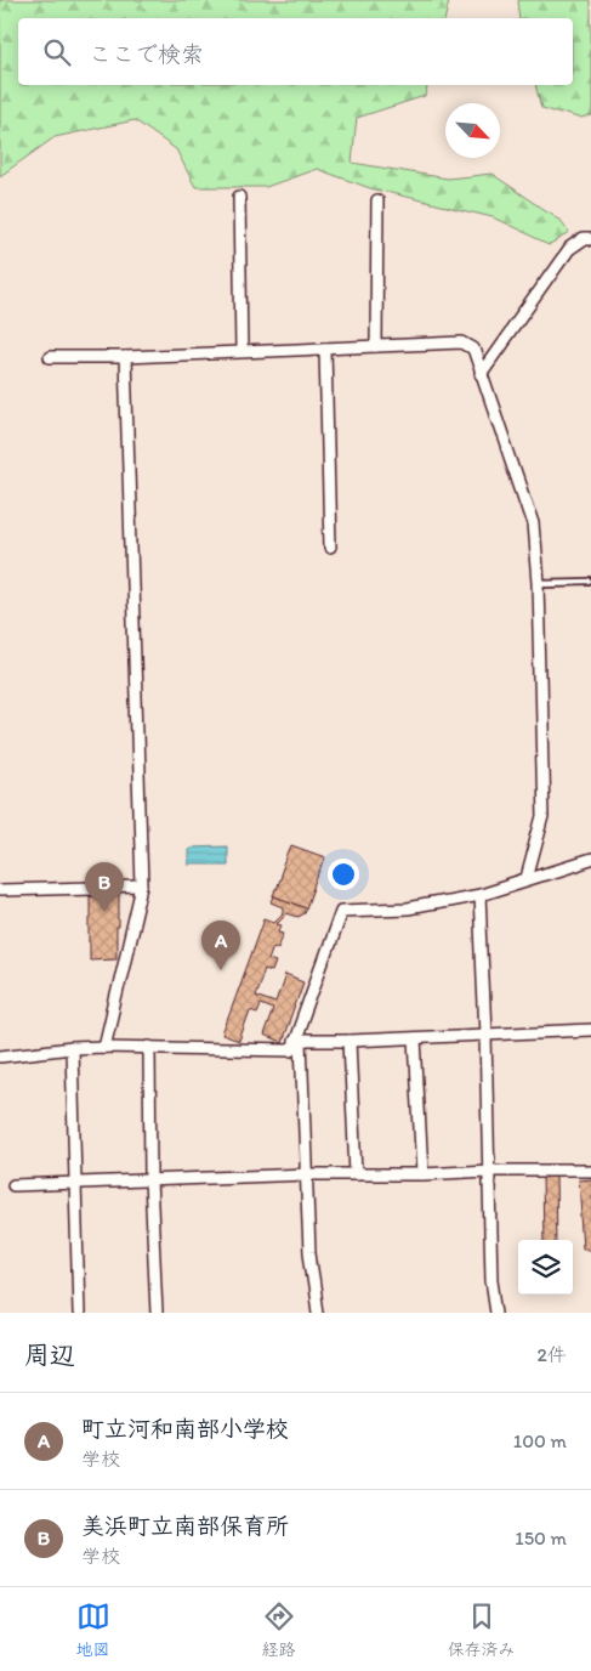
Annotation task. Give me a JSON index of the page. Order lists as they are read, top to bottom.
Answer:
{
  "north": "bottom right",
  "page": {
    "search": "ここで検索",
    "pins": ["B", "A"],
    "heading": ["周辺", "2件"],
    "list": [
      {
        "mark": "A",
        "name": "町立河和南部小学校",
        "note": "学校",
        "value": "100 m"
      },
      {
        "mark": "B",
        "name": "美浜町立南部保育所",
        "note": "学校",
        "value": "150 m"
      }
    ],
    "nav": ["地図", "経路", "保存済み"]
  }
}
